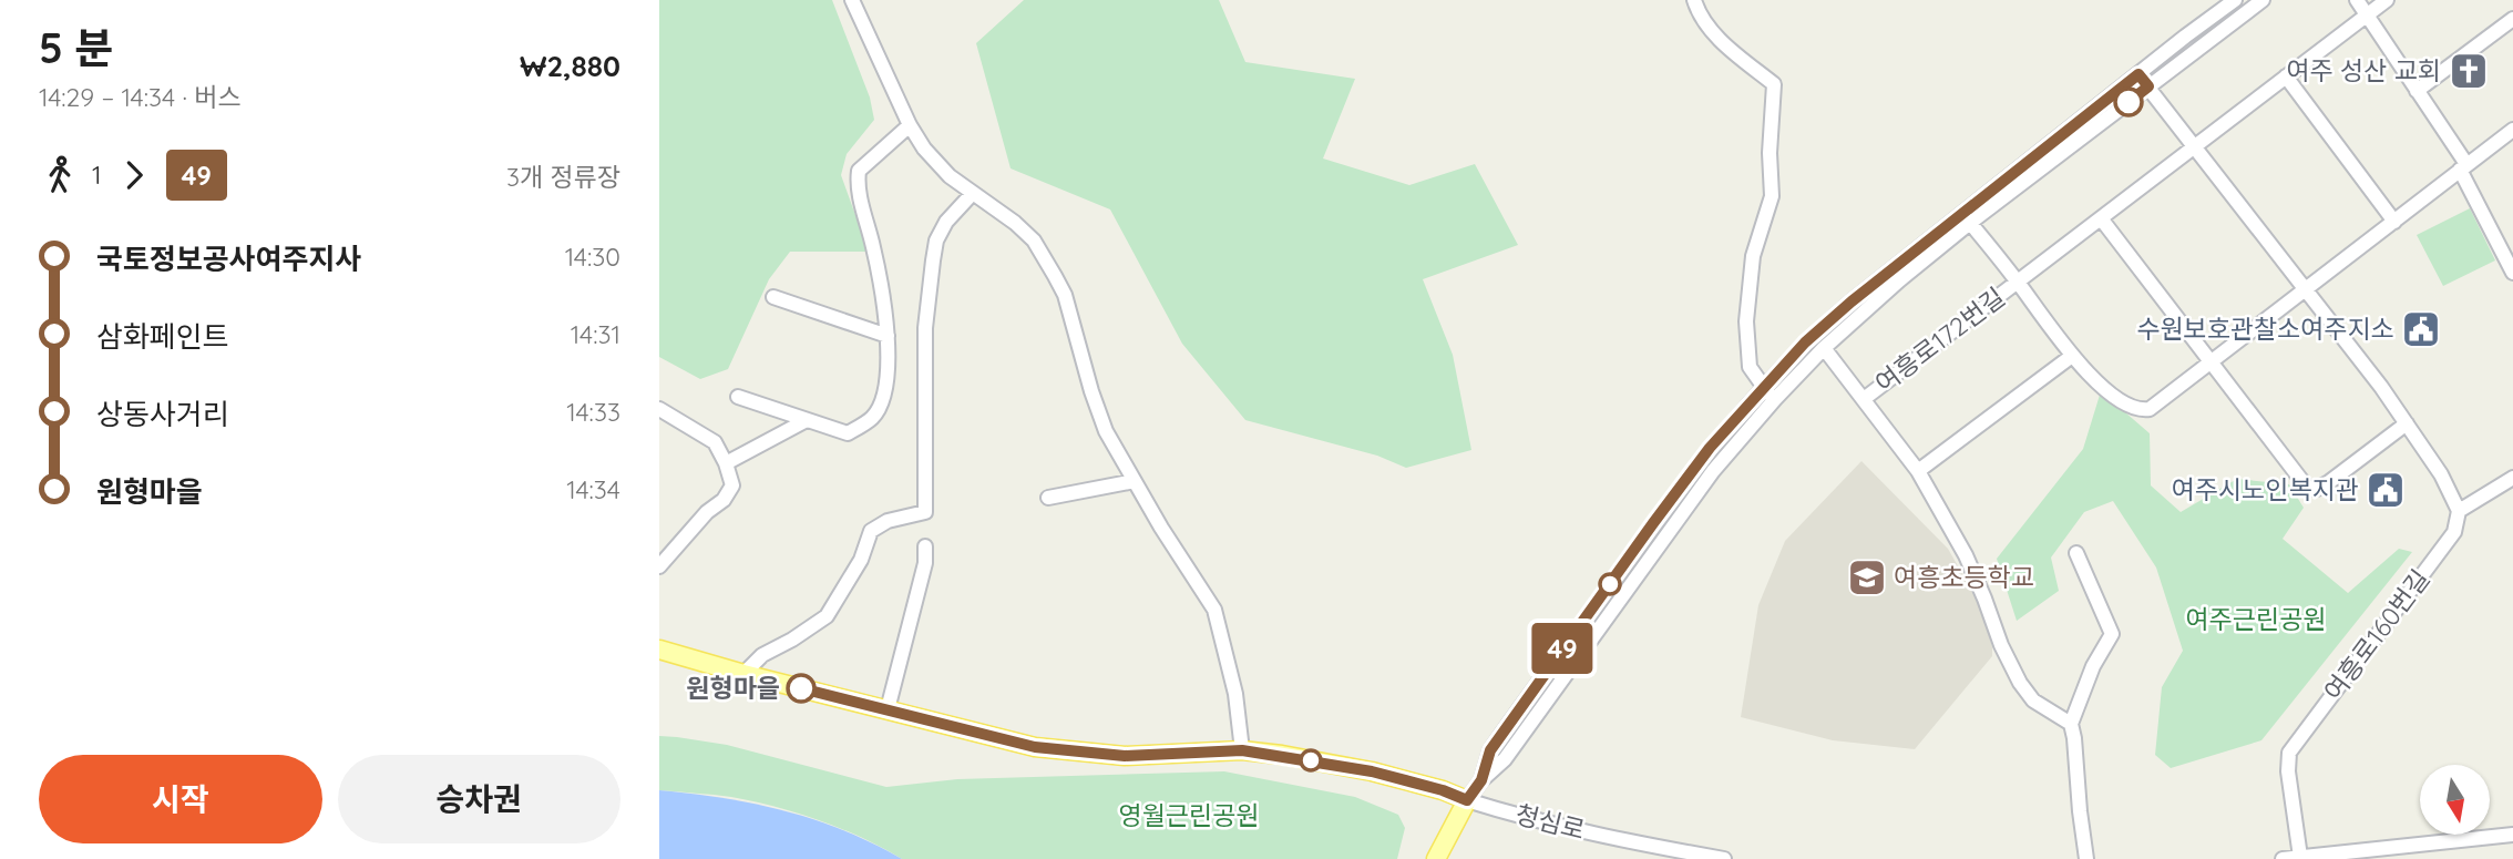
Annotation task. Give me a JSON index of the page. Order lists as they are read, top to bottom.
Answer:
{
  "streets": {
    "street": ["여흥로172번길", "여흥로160번길", "청심로"]
  },
  "parks": ["여주근린공원", "영월근린공원"],
  "places": {
    "church": ["여주 성산 교회"],
    "public building": ["수원보호관찰소여주지소", "여주시노인복지관"],
    "school or university": ["여흥초등학교"],
    "other": ["원형마을"]
  },
  "lines": ["bus line 49"],
  "north": "bottom",
  "page": {
    "heading": ["5 분", "14:29 – 14:34 · 버스", "₩2,880"],
    "on_map": "49",
    "legs": ["1", "49", "3개 정류장"],
    "list": [
      {
        "name": "국토정보공사여주지사",
        "value": "14:30"
      },
      {
        "name": "삼화페인트",
        "value": "14:31"
      },
      {
        "name": "상동사거리",
        "value": "14:33"
      },
      {
        "name": "원형마을",
        "value": "14:34"
      }
    ],
    "buttons": ["시작", "승차권"]
  }
}
